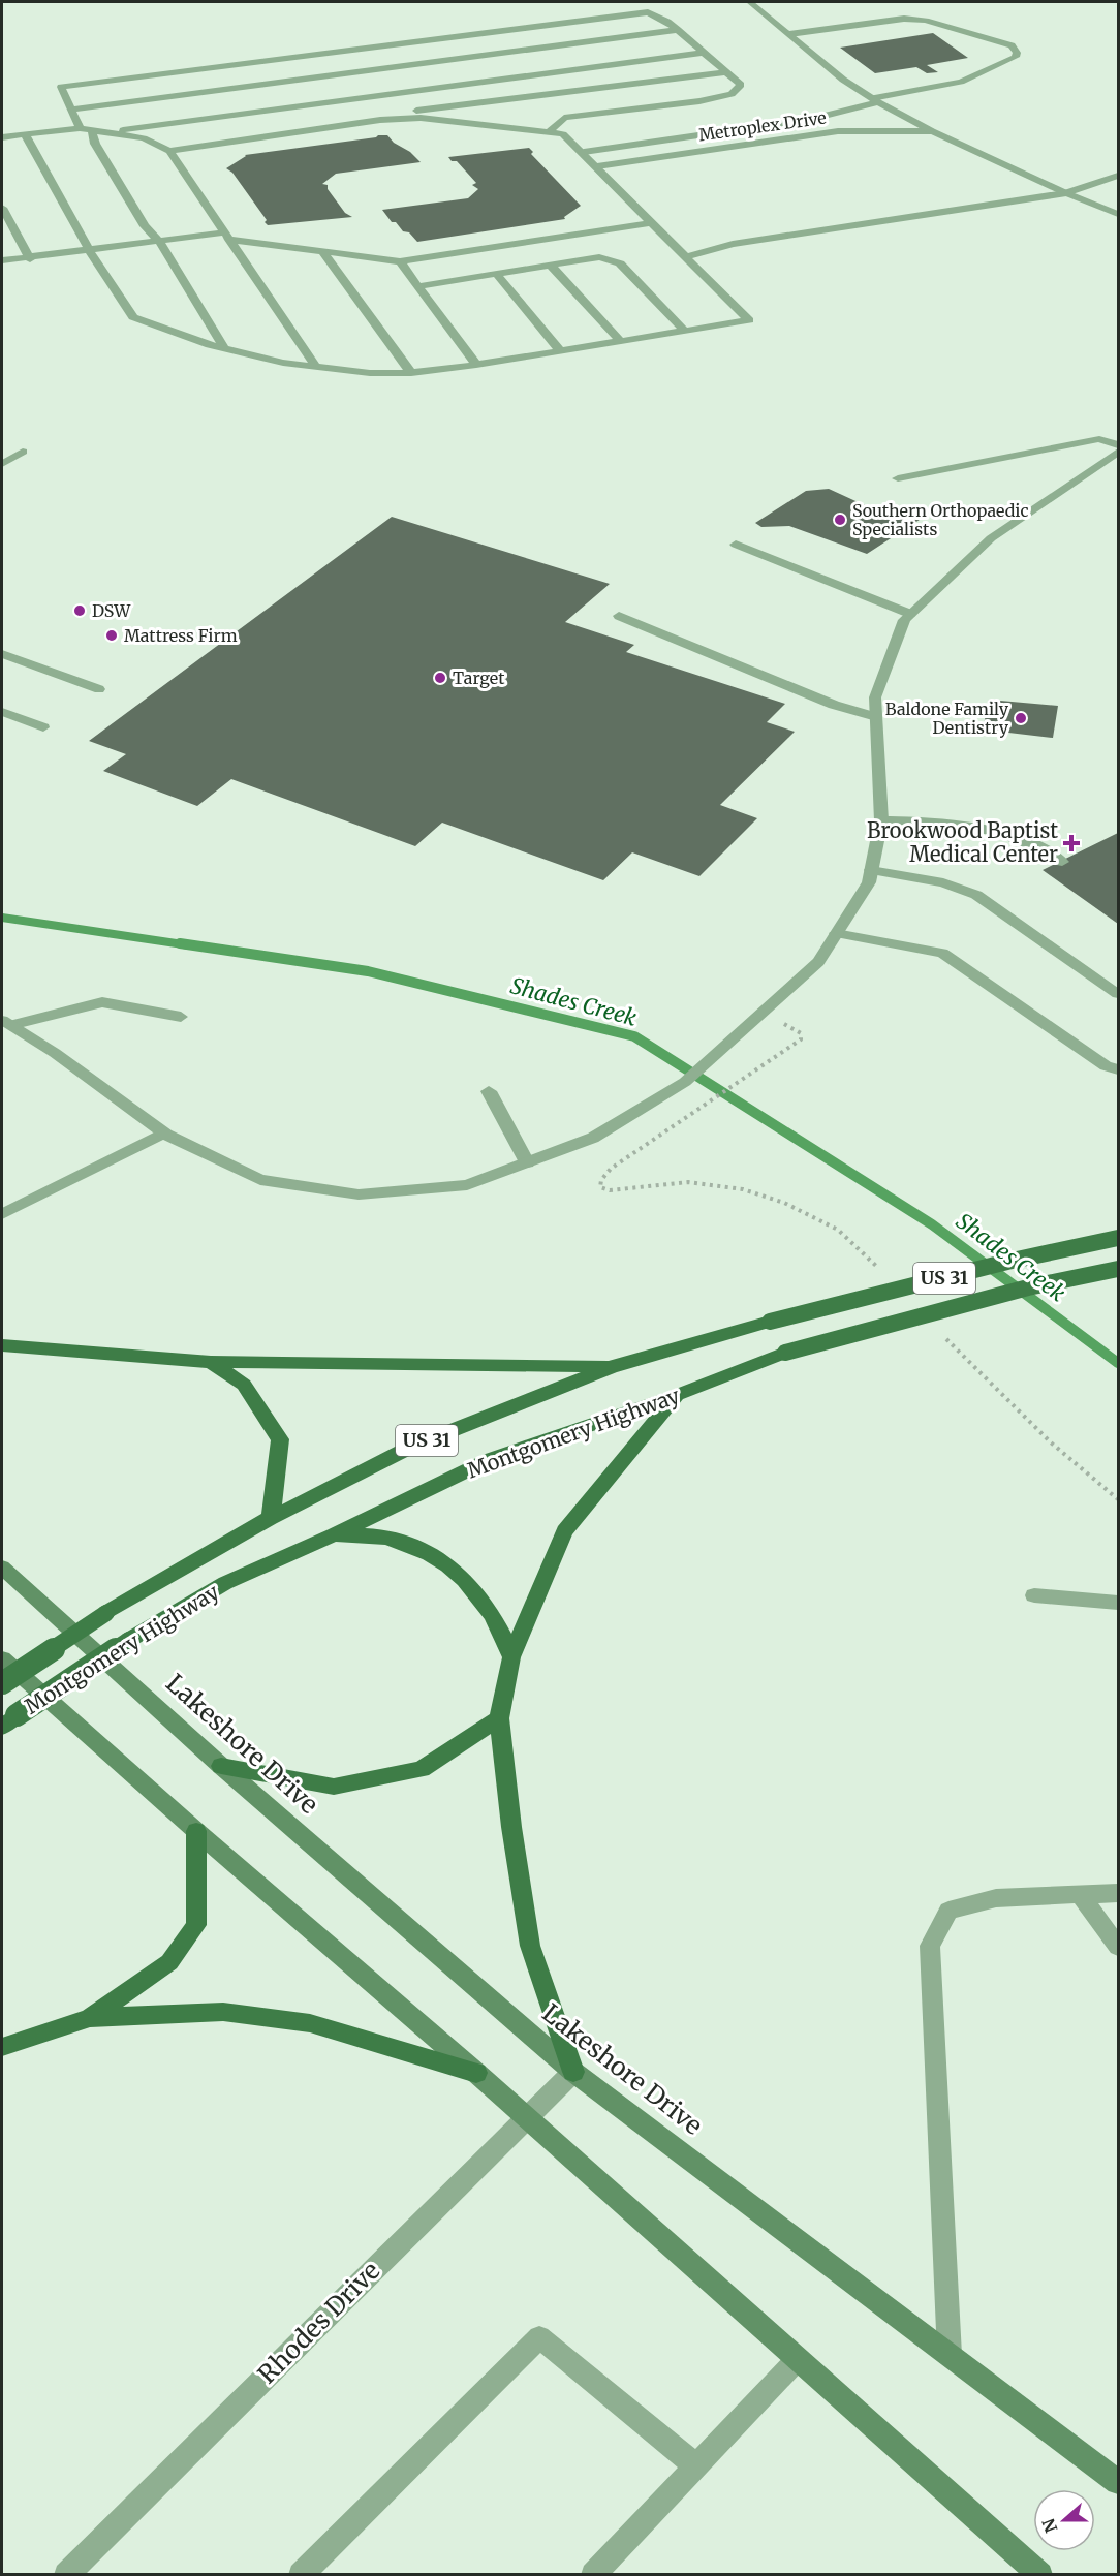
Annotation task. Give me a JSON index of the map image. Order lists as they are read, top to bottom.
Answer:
{
  "streets": {
    "main road": ["US 31", "Montgomery Highway", "Lakeshore Drive"],
    "street": ["Metroplex Drive", "Rhodes Drive"]
  },
  "crossings": [
    ["Lakeshore Drive", "Rhodes Drive"]
  ],
  "water": ["Shades Creek"],
  "places": {
    "other": [
      "Southern Orthopaedic Specialists",
      "DSW",
      "Mattress Firm",
      "Target",
      "Baldone Family Dentistry"
    ],
    "health": ["Brookwood Baptist Medical Center"]
  },
  "north": "left"
}
